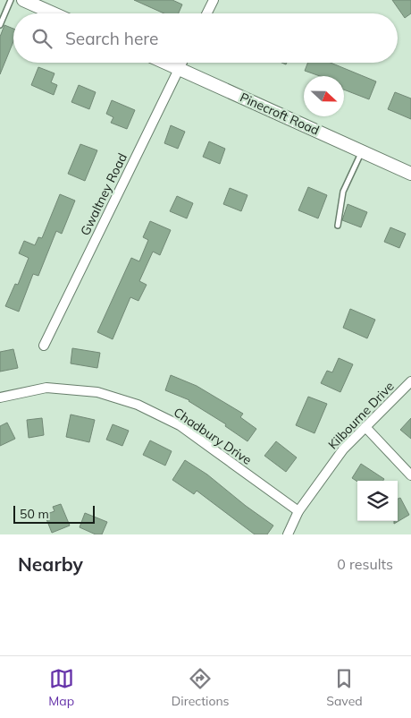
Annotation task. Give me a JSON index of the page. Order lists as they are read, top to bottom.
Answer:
{
  "streets": {
    "street": [
      "Pinecroft Road",
      "Gwaltney Road",
      "Kilbourne Drive",
      "Chadbury Drive"
    ]
  },
  "crossings": [
    ["Pinecroft Road", "Gwaltney Road"],
    ["Kilbourne Drive", "Chadbury Drive"]
  ],
  "scale_bar": "50 m",
  "north": "right",
  "page": {
    "search": "Search here",
    "scale": "50 m",
    "heading": ["Nearby", "0 results"],
    "nav": ["Map", "Directions", "Saved"]
  }
}
